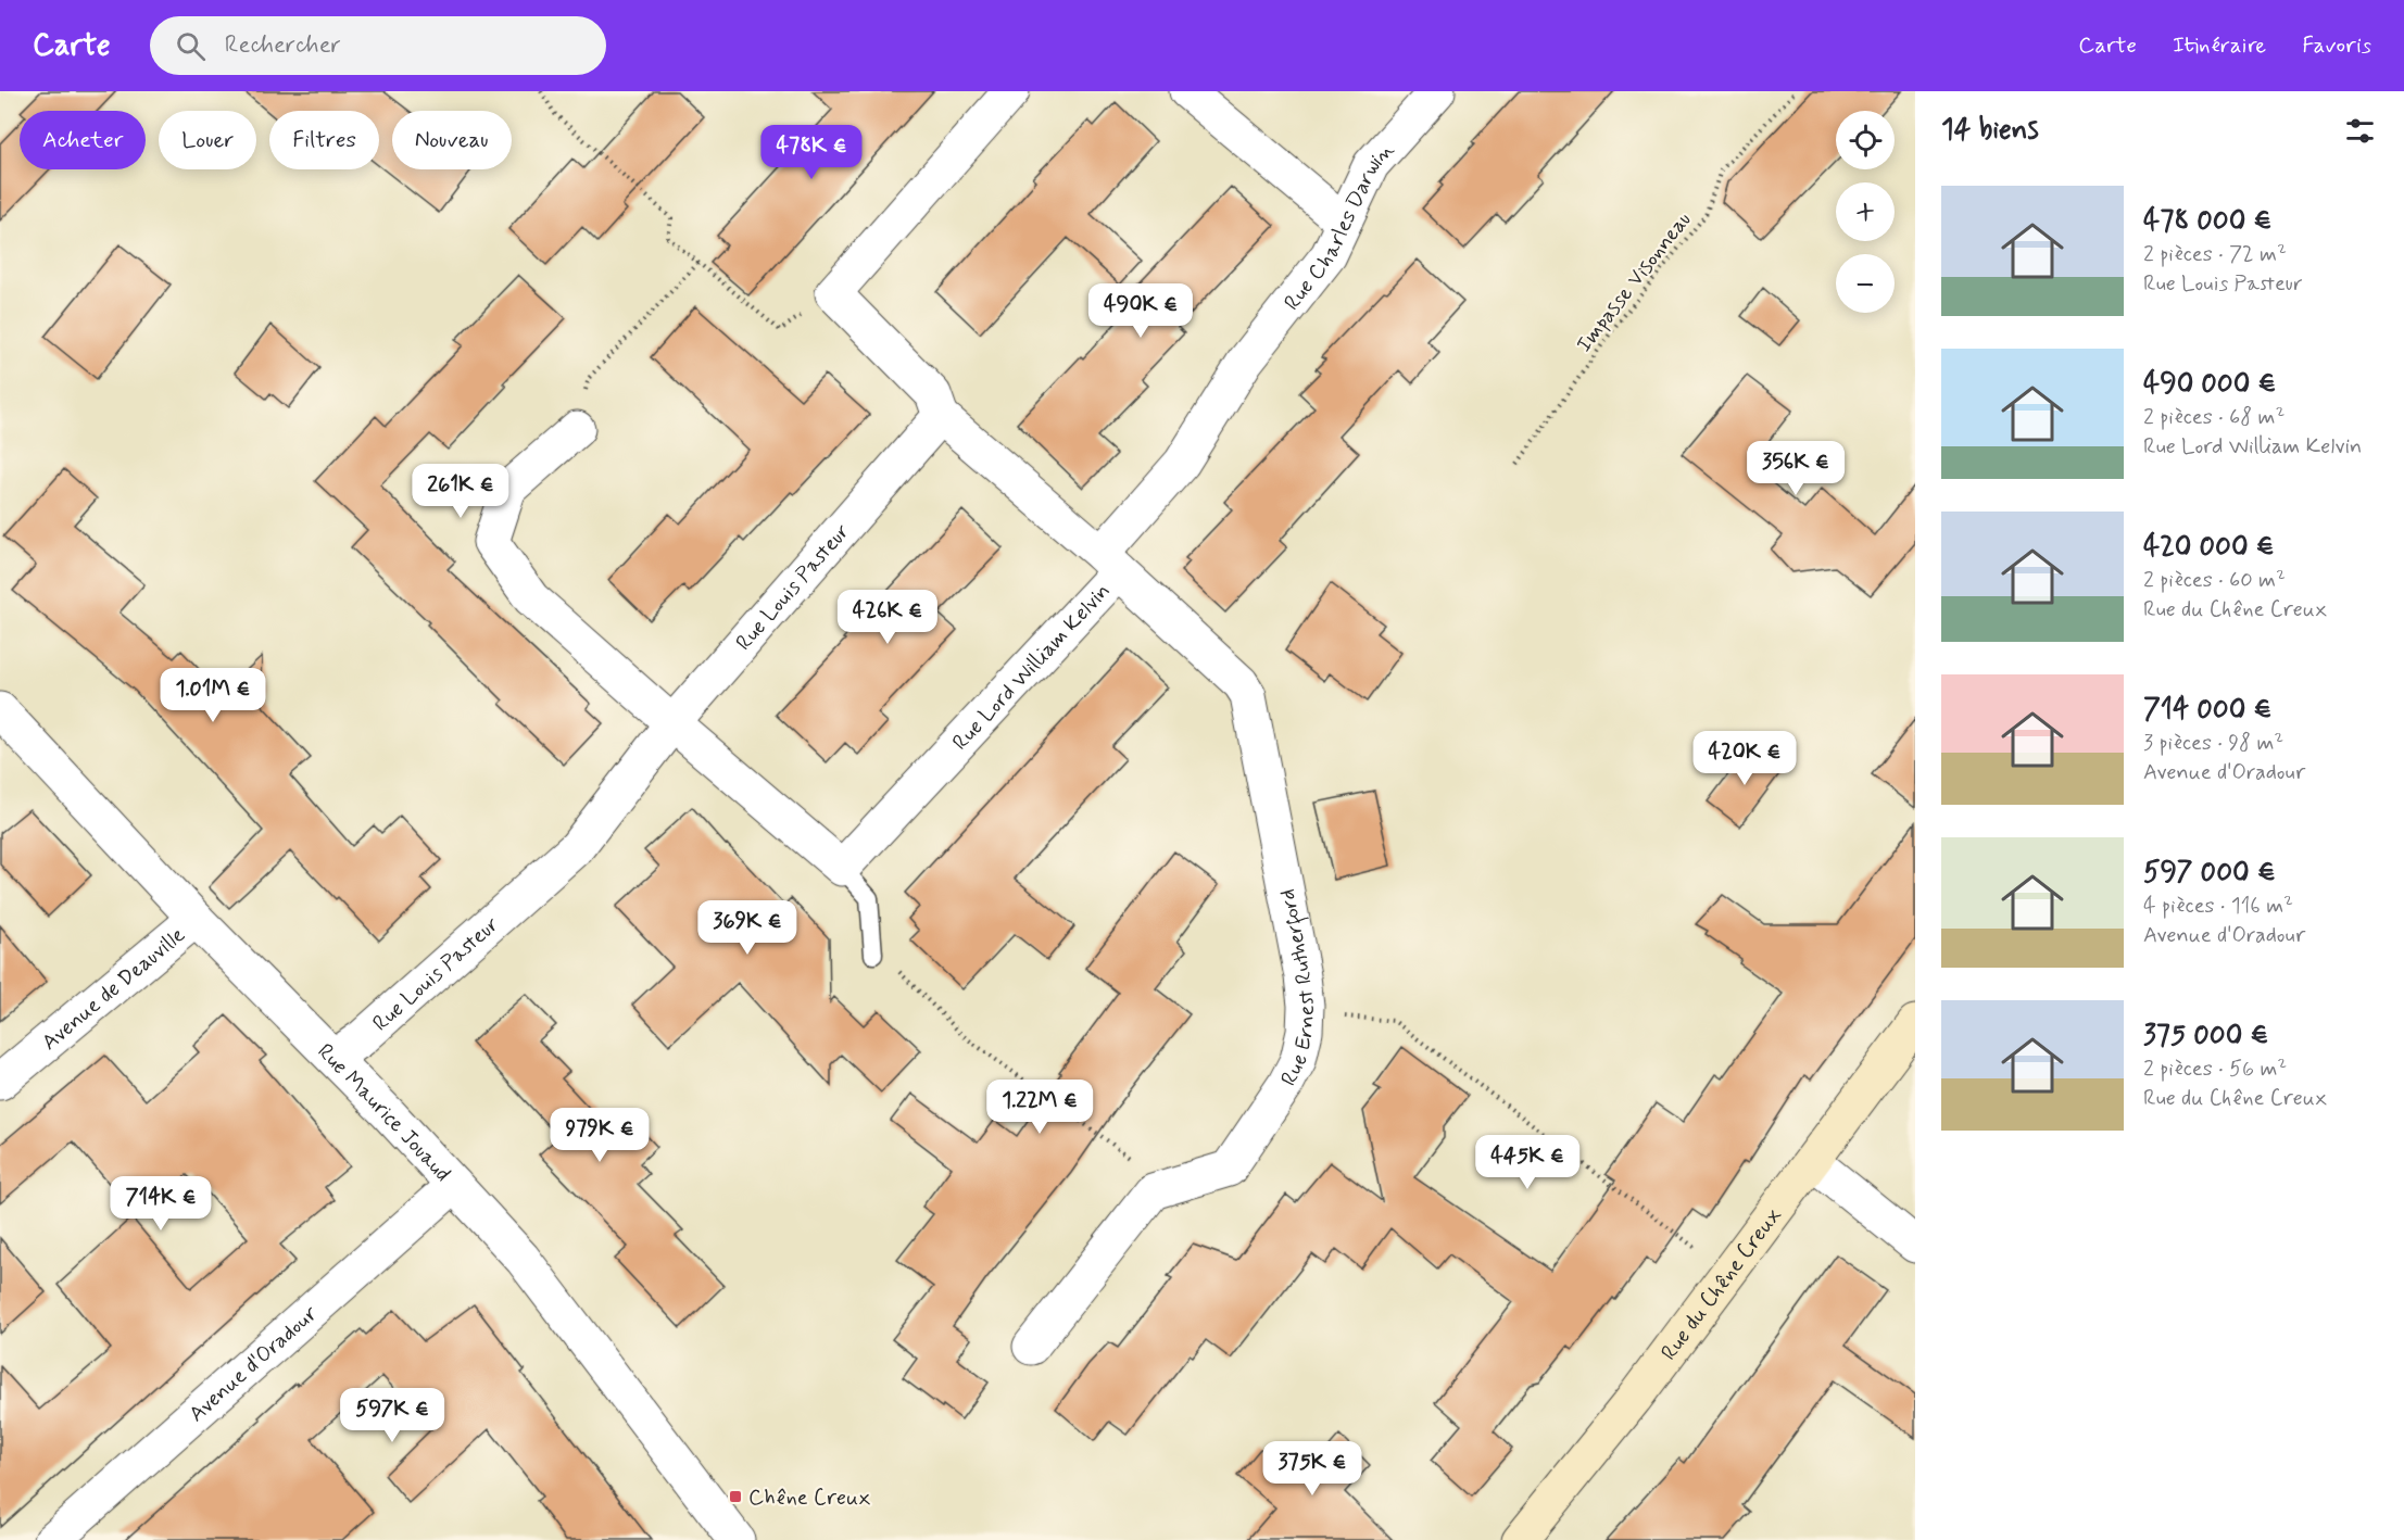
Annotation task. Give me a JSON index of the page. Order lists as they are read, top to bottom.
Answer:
{
  "streets": {
    "street": [
      "Rue Charles Darwin",
      "Rue Louis Pasteur",
      "Rue Lord William Kelvin",
      "Rue Ernest Rutherford",
      "Avenue de Deauville",
      "Rue Maurice Jouaud",
      "Rue du Chêne Creux",
      "Avenue d'Oradour"
    ],
    "path": ["Impasse Visonneau"]
  },
  "crossings": [
    ["Rue Charles Darwin", "Rue Lord William Kelvin"],
    ["Rue Louis Pasteur", "Rue Ernest Rutherford"],
    ["Rue Louis Pasteur", "Rue Maurice Jouaud"],
    ["Rue Lord William Kelvin", "Rue Ernest Rutherford"],
    ["Avenue de Deauville", "Rue Maurice Jouaud"],
    ["Rue Maurice Jouaud", "Avenue d'Oradour"]
  ],
  "places": {
    "transit": ["Chêne Creux"]
  },
  "page": {
    "header": "Carte",
    "search": "Rechercher",
    "nav": ["Carte", "Itinéraire", "Favoris"],
    "heading": "14 biens",
    "map_buttons": ["+", "−"],
    "chip": [
      "Acheter",
      "Louer",
      "Filtres",
      "Nouveau"
    ],
    "price": [
      "478K €",
      "490K €",
      "356K €",
      "261K €",
      "426K €",
      "1.01M €",
      "420K €",
      "369K €",
      "1.22M €",
      "979K €",
      "445K €",
      "714K €",
      "597K €",
      "375K €"
    ],
    "list": [
      {
        "name": "478 000 €",
        "note": "2 pièces · 72 m² · Rue Louis Pasteur"
      },
      {
        "name": "490 000 €",
        "note": "2 pièces · 68 m² · Rue Lord William Kelvin"
      },
      {
        "name": "420 000 €",
        "note": "2 pièces · 60 m² · Rue du Chêne Creux"
      },
      {
        "name": "714 000 €",
        "note": "3 pièces · 98 m² · Avenue d'Oradour"
      },
      {
        "name": "597 000 €",
        "note": "4 pièces · 116 m² · Avenue d'Oradour"
      },
      {
        "name": "375 000 €",
        "note": "2 pièces · 56 m² · Rue du Chêne Creux"
      }
    ]
  }
}
